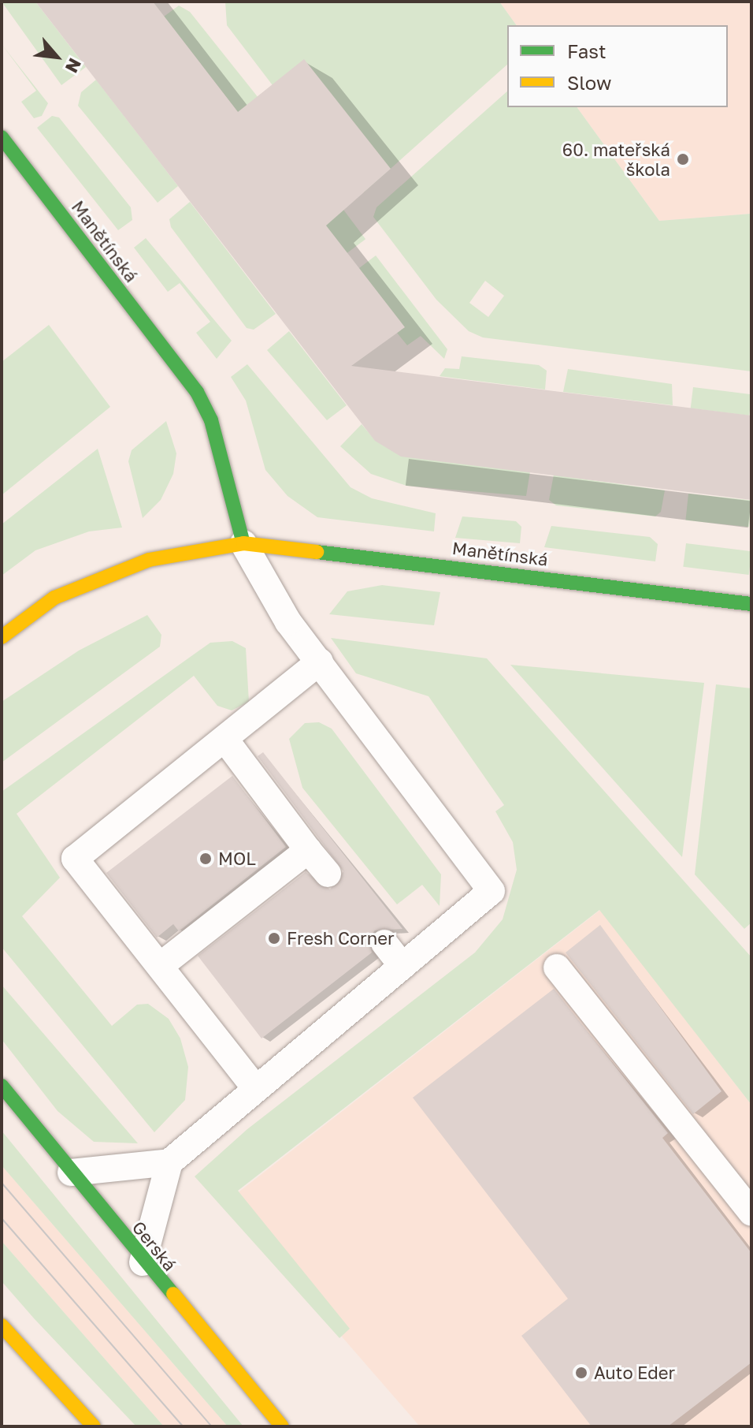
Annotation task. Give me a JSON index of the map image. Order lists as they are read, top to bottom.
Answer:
{
  "streets": {
    "street": ["Manětínská", "Gerská"]
  },
  "places": [
    "60. mateřská škola",
    "MOL",
    "Fresh Corner",
    "Auto Eder"
  ],
  "legend": ["Fast", "Slow"],
  "north": "bottom right"
}
